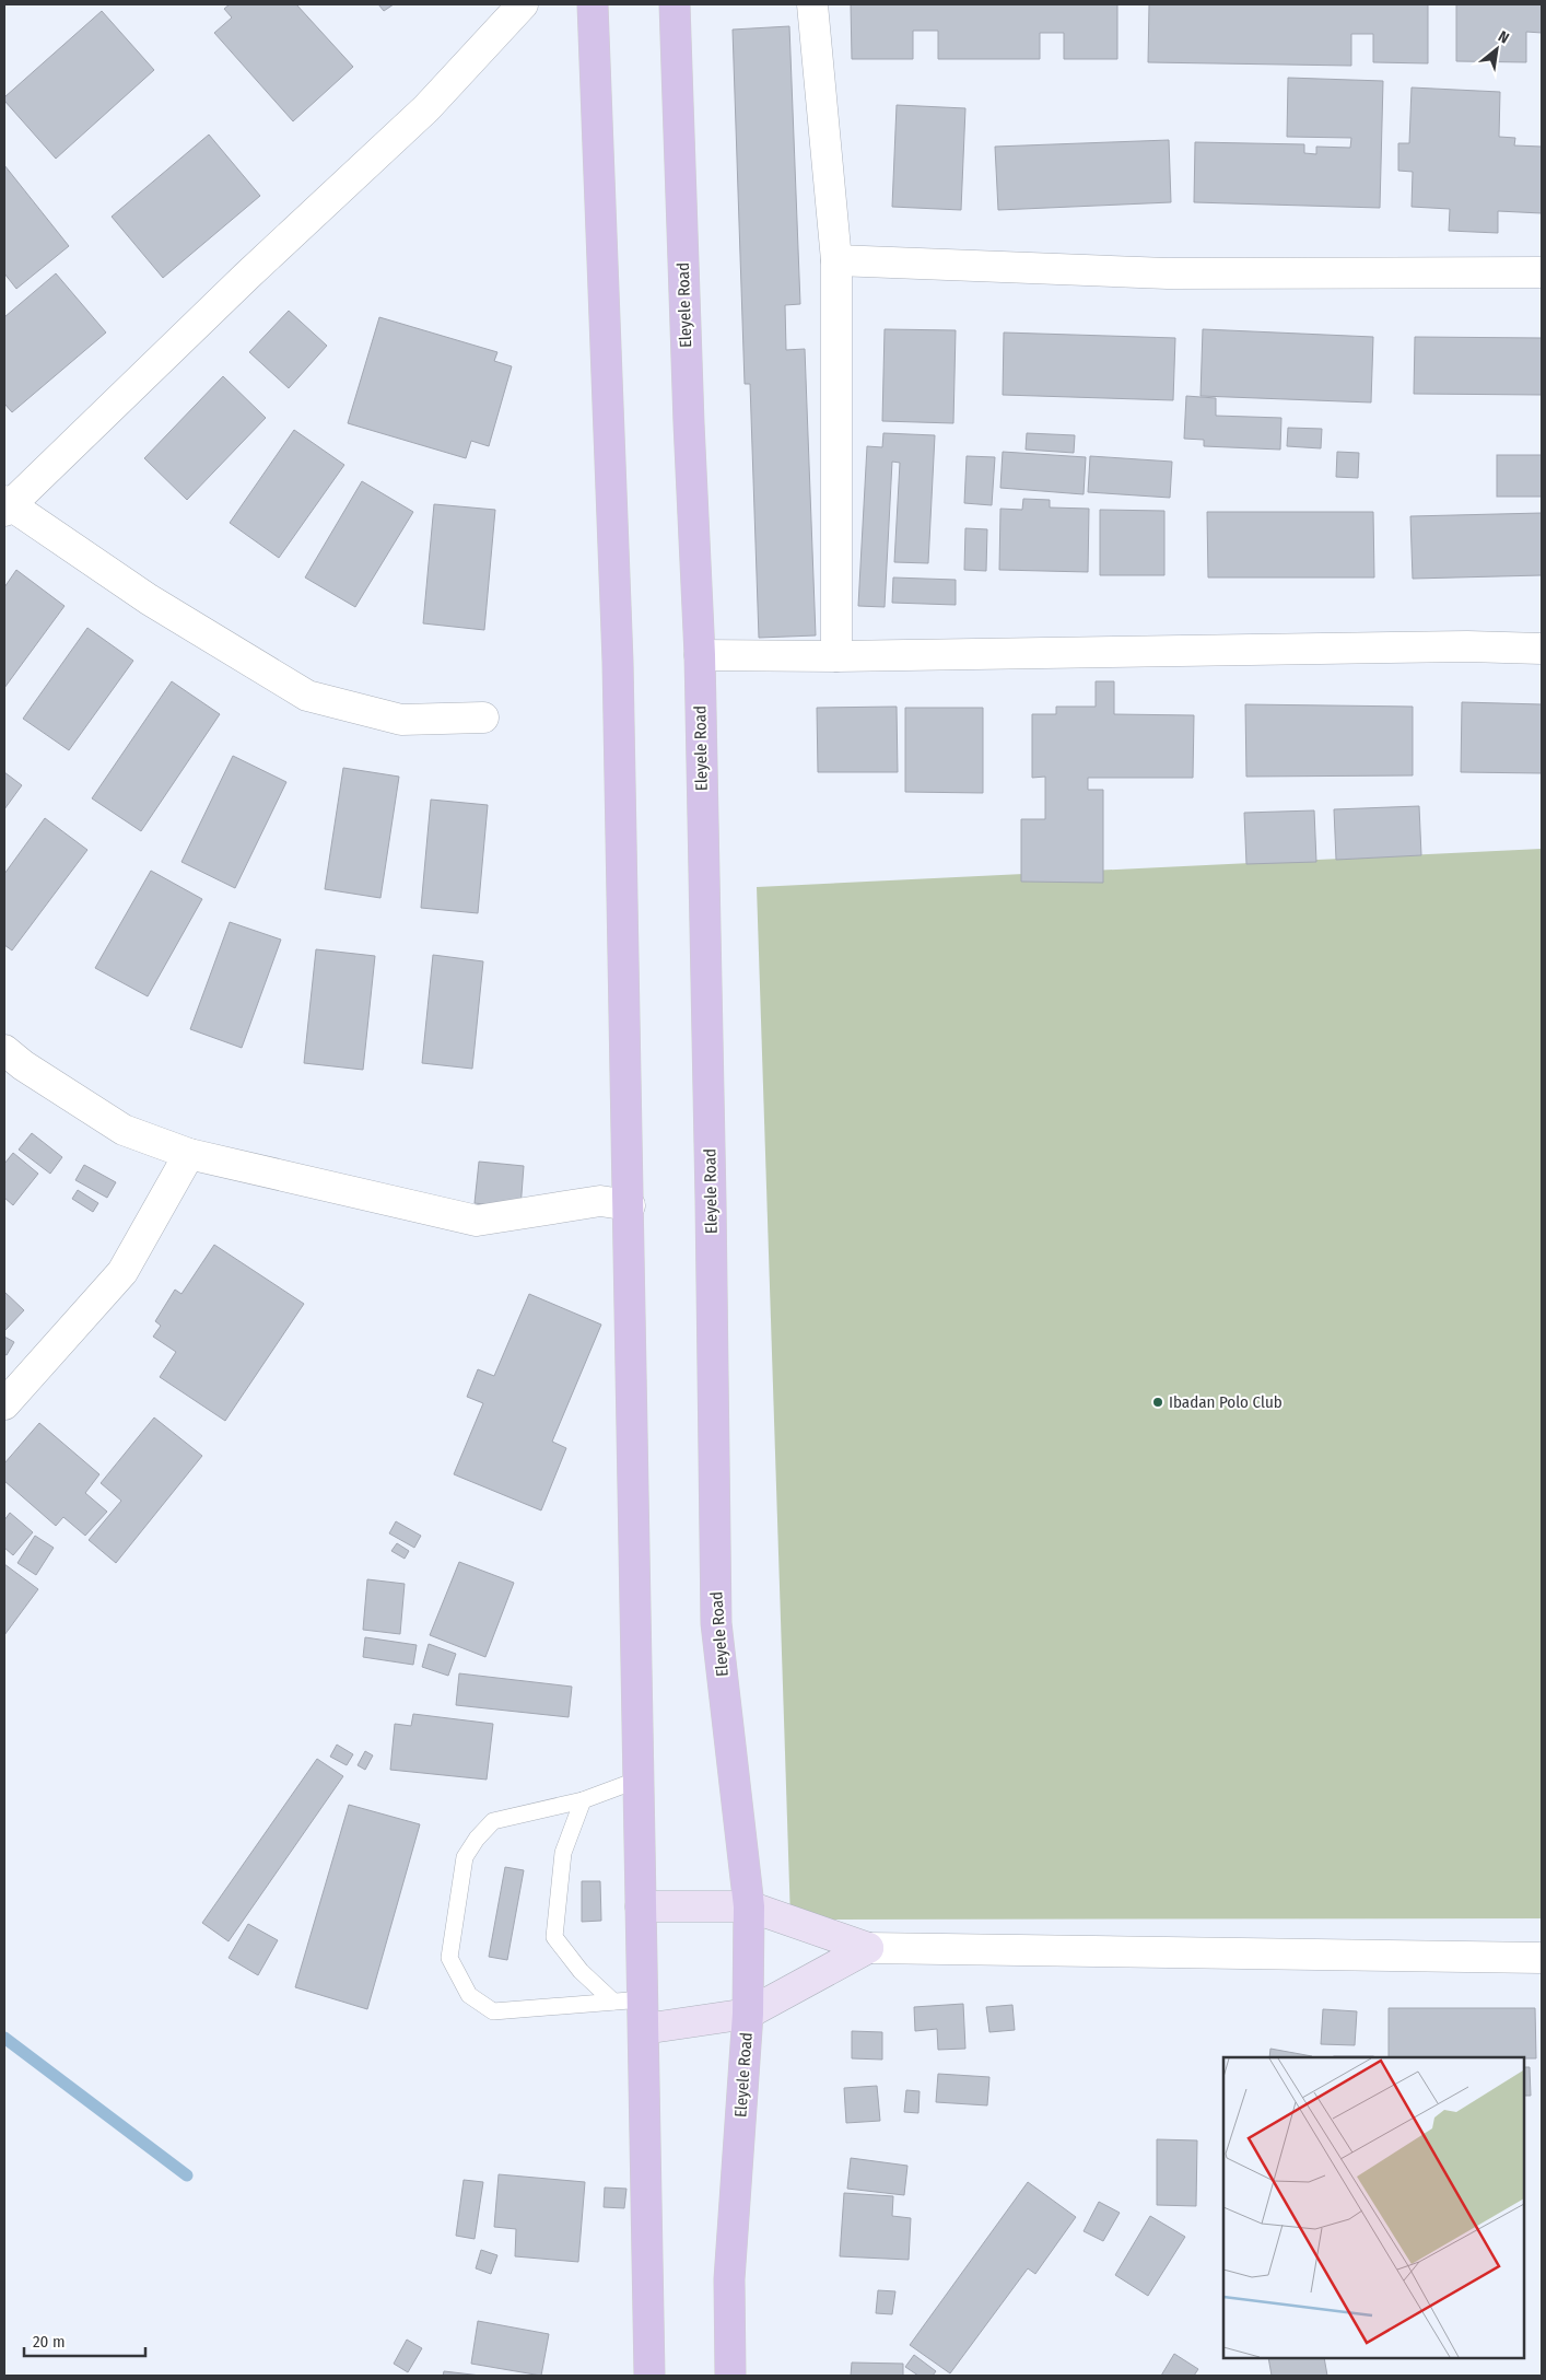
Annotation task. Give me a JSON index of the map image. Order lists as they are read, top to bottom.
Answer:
{
  "streets": {
    "main road": ["Eleyele Road"]
  },
  "places": ["Ibadan Polo Club"],
  "scale_bar": "20 m",
  "north": "top right"
}
